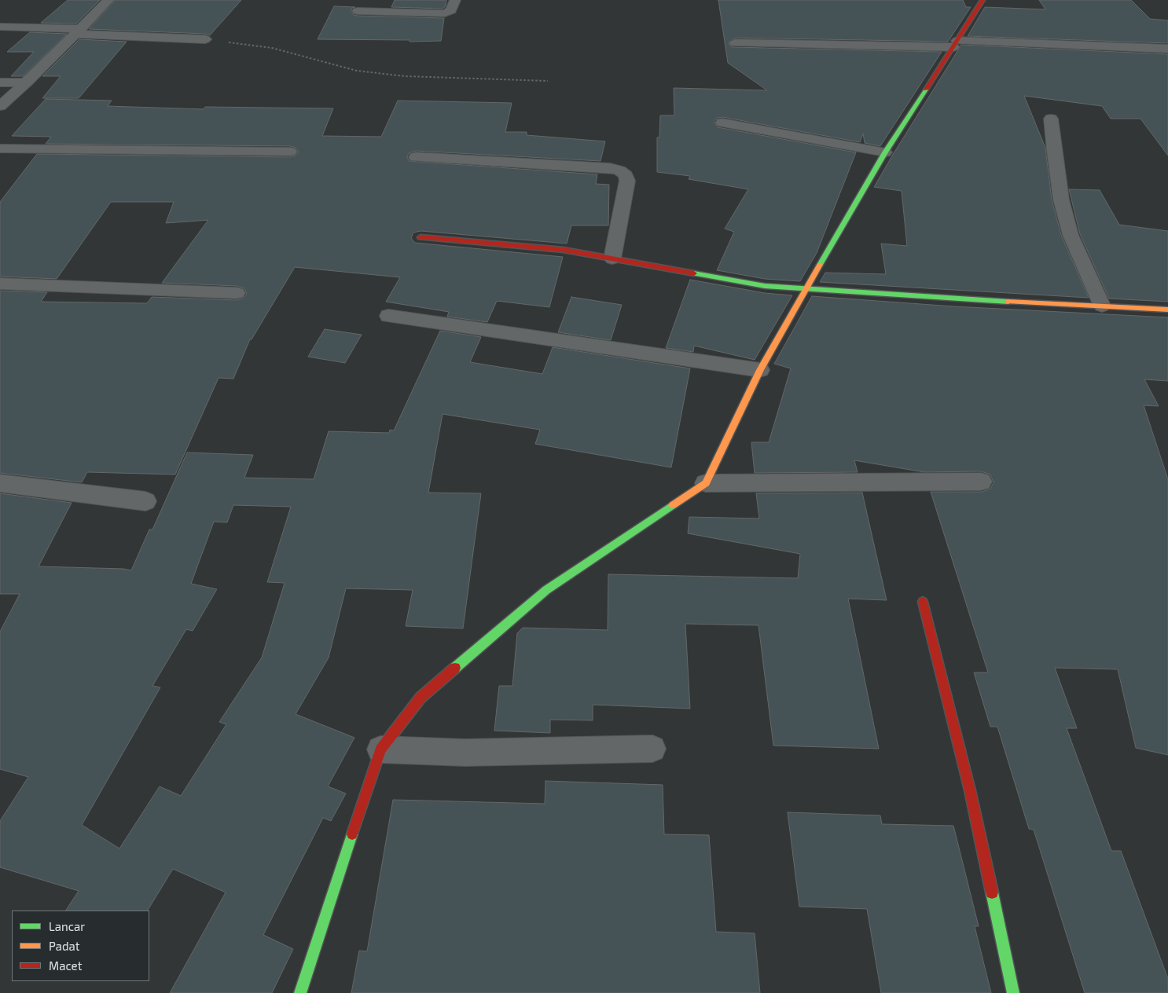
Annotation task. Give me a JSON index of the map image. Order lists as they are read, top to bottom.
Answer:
{
  "legend": ["Lancar", "Padat", "Macet"]
}
